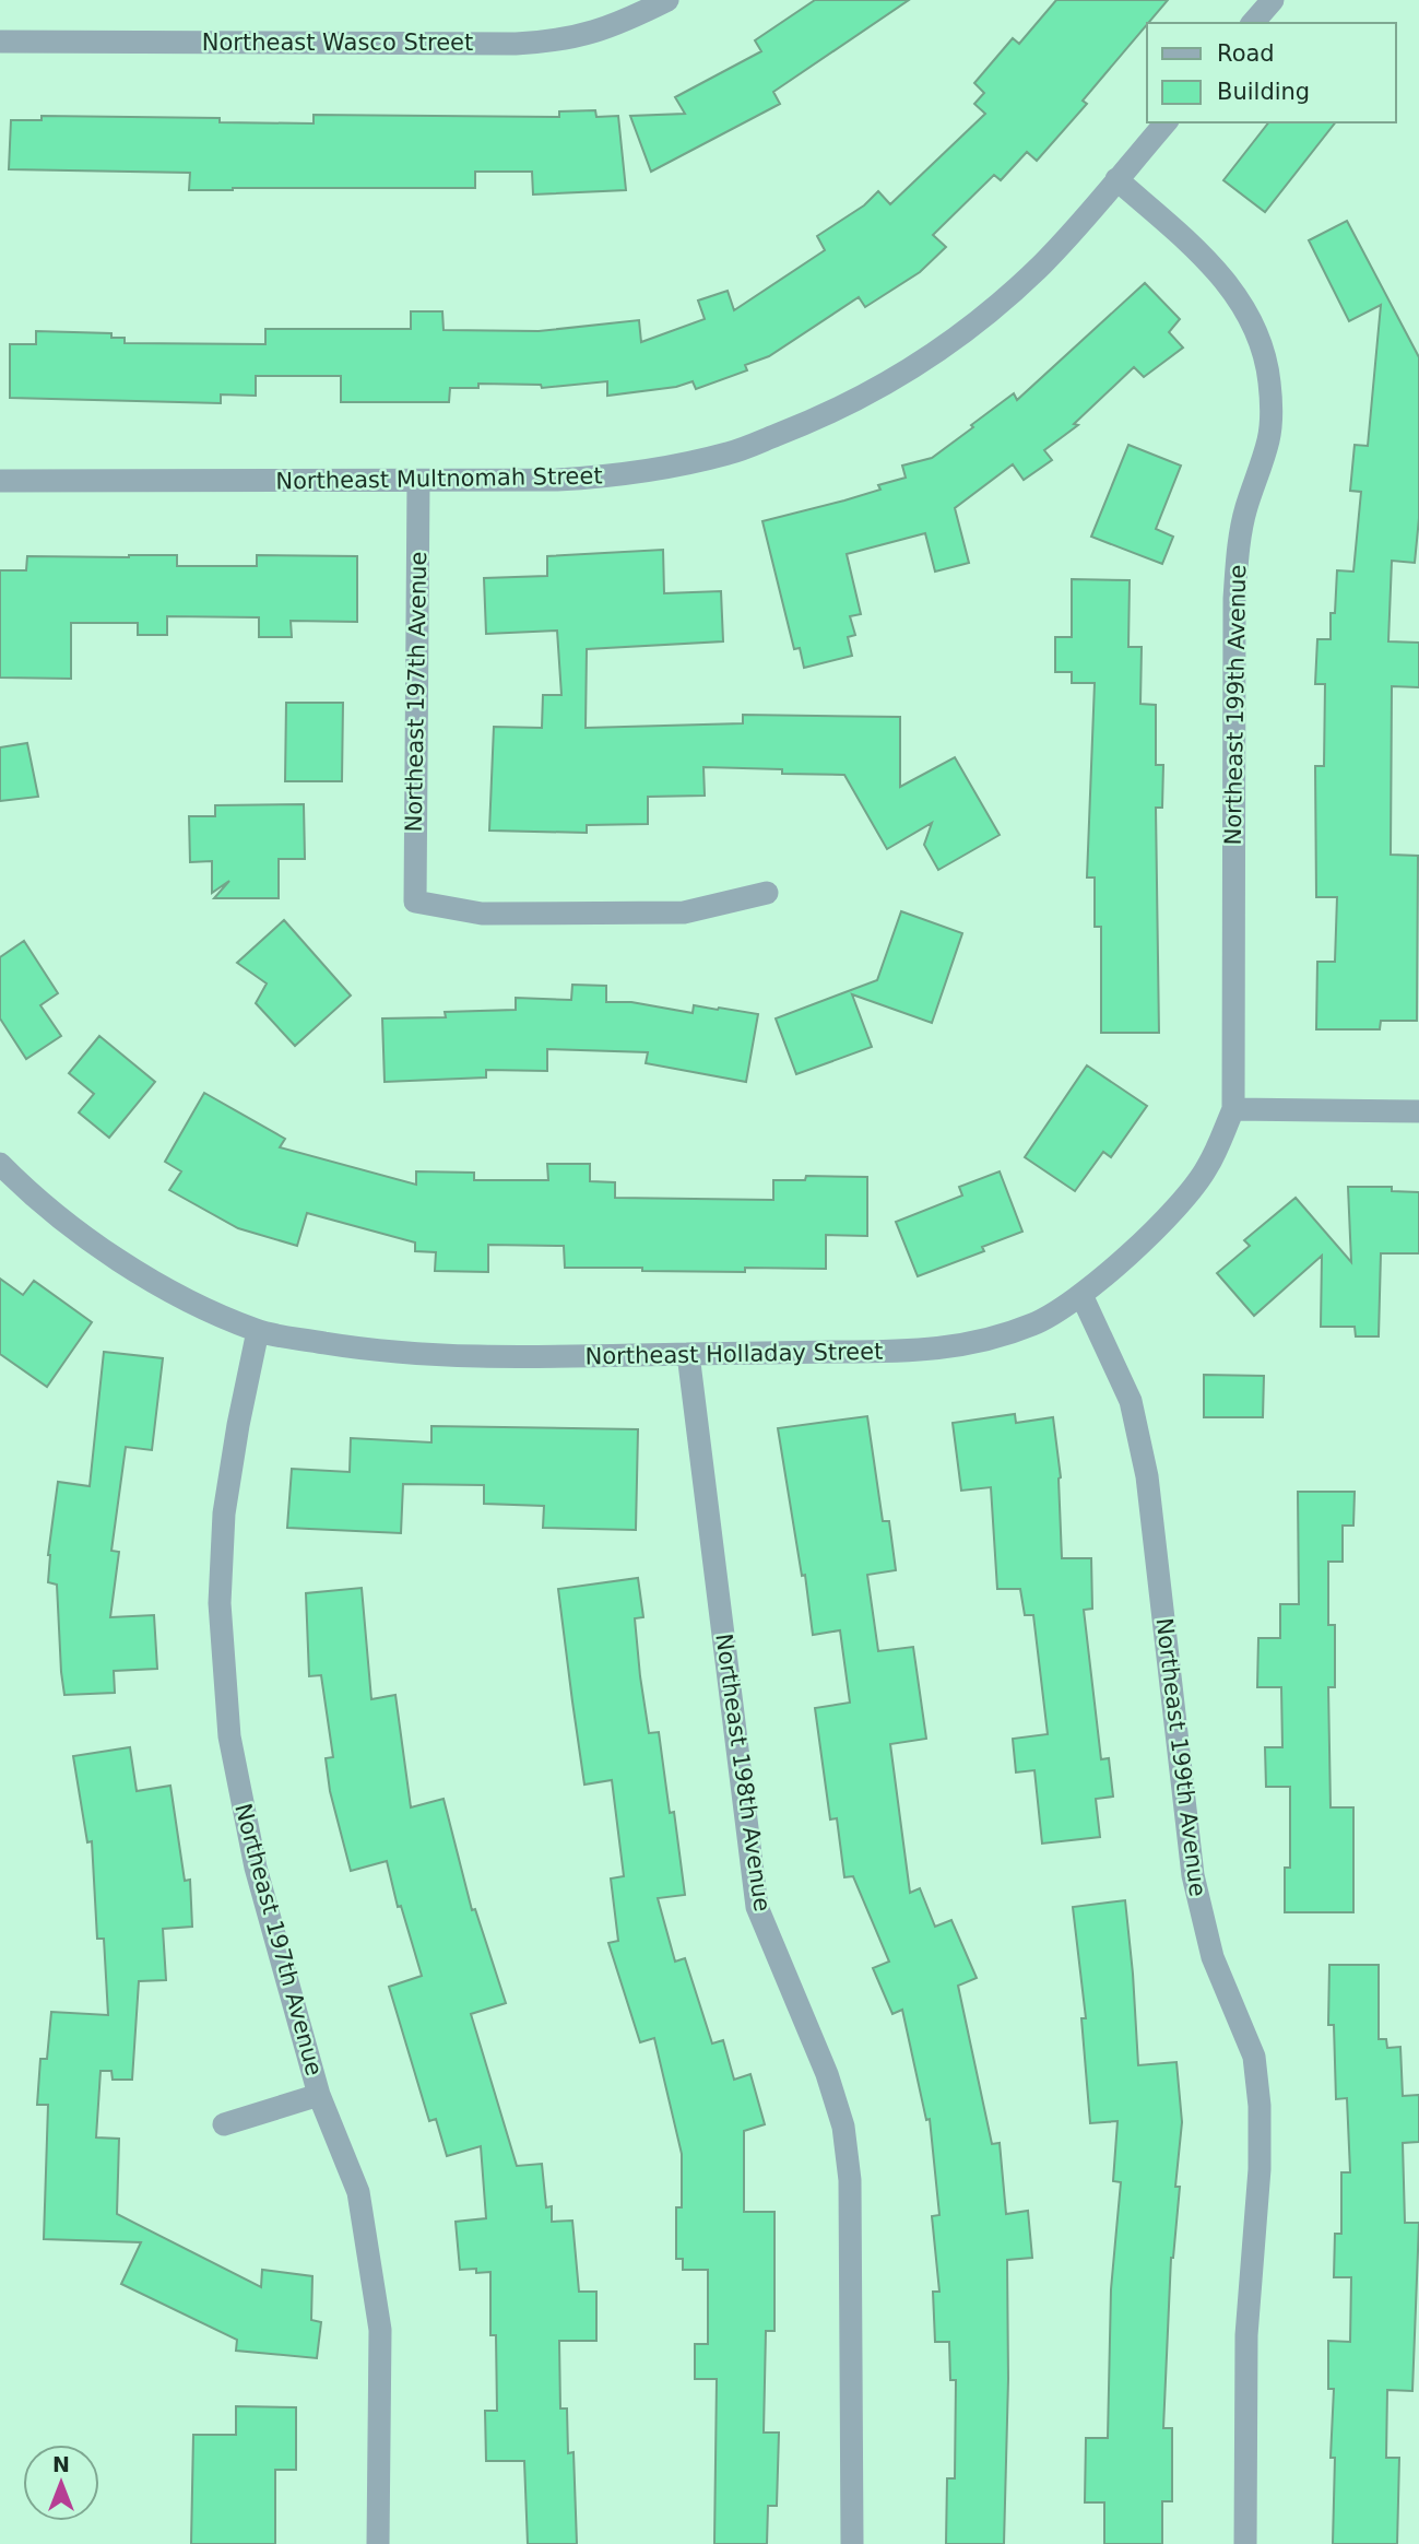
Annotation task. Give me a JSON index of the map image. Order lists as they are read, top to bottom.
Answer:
{
  "streets": {
    "street": [
      "Northeast Wasco Street",
      "Northeast Multnomah Street",
      "Northeast 197th Avenue",
      "Northeast 199th Avenue",
      "Northeast Holladay Street",
      "Northeast 198th Avenue"
    ]
  },
  "crossings": [
    ["Northeast Multnomah Street", "Northeast 197th Avenue"],
    ["Northeast Multnomah Street", "Northeast 199th Avenue"],
    ["Northeast 197th Avenue", "Northeast Holladay Street"],
    ["Northeast 199th Avenue", "Northeast Holladay Street"],
    ["Northeast Holladay Street", "Northeast 198th Avenue"]
  ],
  "legend": ["Road", "Building"],
  "north": "top"
}
